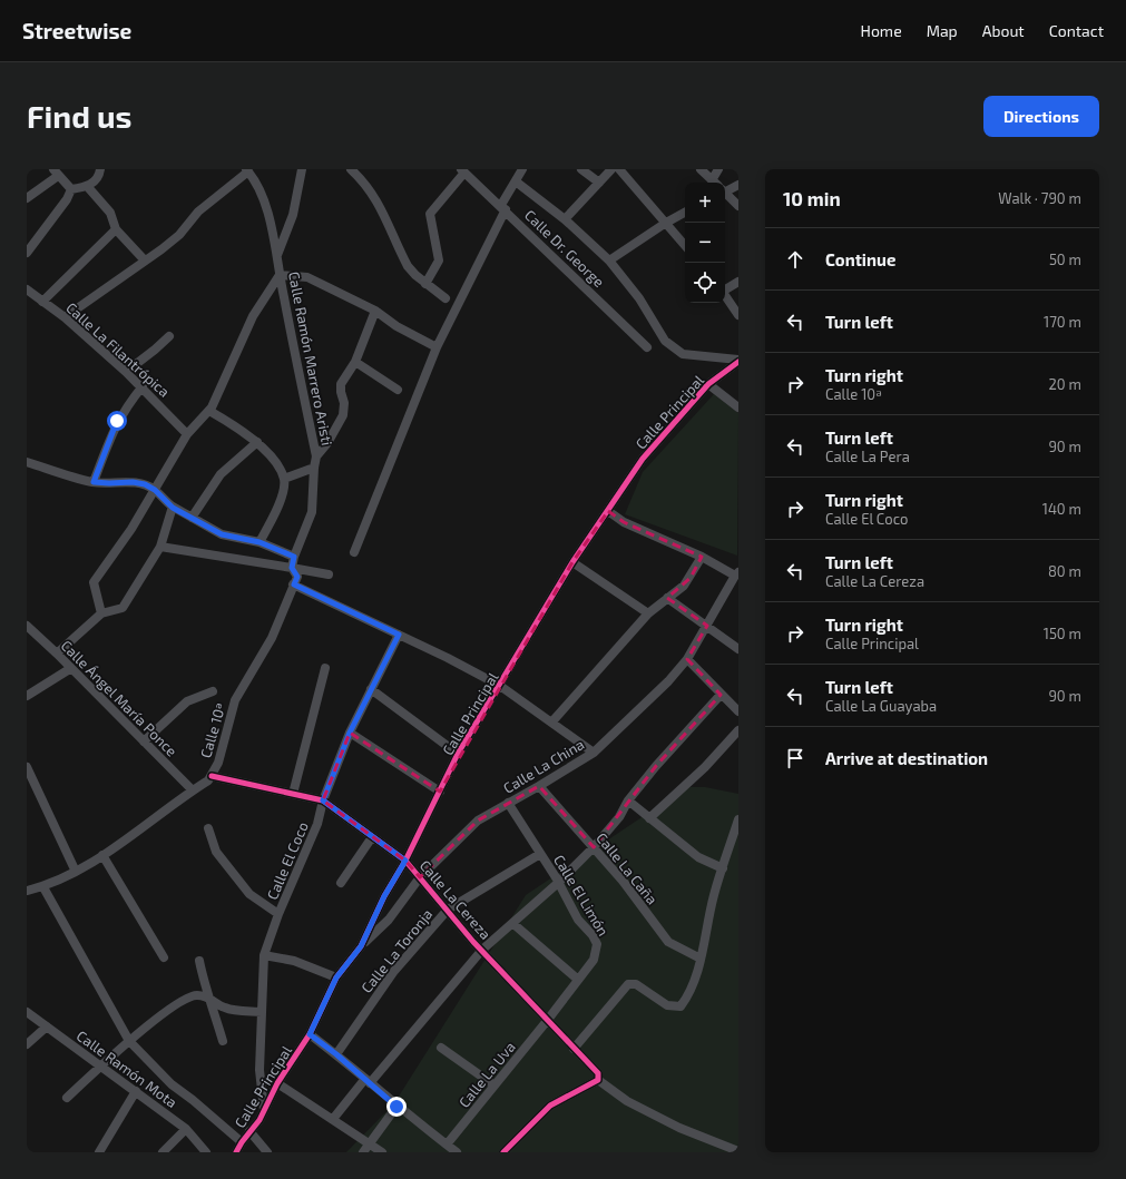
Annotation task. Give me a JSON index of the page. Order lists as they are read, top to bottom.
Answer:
{
  "streets": {
    "street": [
      "Calle Dr. George",
      "Calle La Filantrópica",
      "Calle Ramón Marrero Aristi",
      "Calle Principal",
      "Calle Ángel María Ponce",
      "Calle 10ª",
      "Calle La China",
      "Calle El Coco",
      "Calle La Caña",
      "Calle El Limón",
      "Calle La Cereza",
      "Calle La Toronja",
      "Calle Ramón Mota",
      "Calle La Uva"
    ]
  },
  "crossings": [
    ["Calle Dr. George", "Calle Principal"],
    ["Calle Principal", "Calle La China"],
    ["Calle Principal", "Calle El Coco"],
    ["Calle Principal", "Calle La Cereza"],
    ["Calle Ángel María Ponce", "Calle 10ª"],
    ["Calle 10ª", "Calle La Cereza"],
    ["Calle La China", "Calle La Caña"],
    ["Calle La China", "Calle El Limón"],
    ["Calle La China", "Calle La Cereza"],
    ["Calle El Coco", "Calle La Cereza"],
    ["Calle El Limón", "Calle La Cereza"],
    ["Calle El Limón", "Calle La Toronja"],
    ["Calle El Limón", "Calle La Uva"],
    ["Calle La Cereza", "Calle La Toronja"],
    ["Calle La Cereza", "Calle La Uva"]
  ],
  "page": {
    "header": "Streetwise",
    "nav": [
      "Home",
      "Map",
      "About",
      "Contact"
    ],
    "buttons": "Directions",
    "title": "Find us",
    "heading": ["10 min", "Walk · 790 m"],
    "map_buttons": ["+", "−"],
    "list": [
      ["Continue", "50 m"],
      ["Turn left", "170 m"],
      ["Turn right", "Calle 10ª", "20 m"],
      ["Turn left", "Calle La Pera", "90 m"],
      ["Turn right", "Calle El Coco", "140 m"],
      ["Turn left", "Calle La Cereza", "80 m"],
      ["Turn right", "Calle Principal", "150 m"],
      ["Turn left", "Calle La Guayaba", "90 m"],
      "Arrive at destination"
    ]
  }
}
